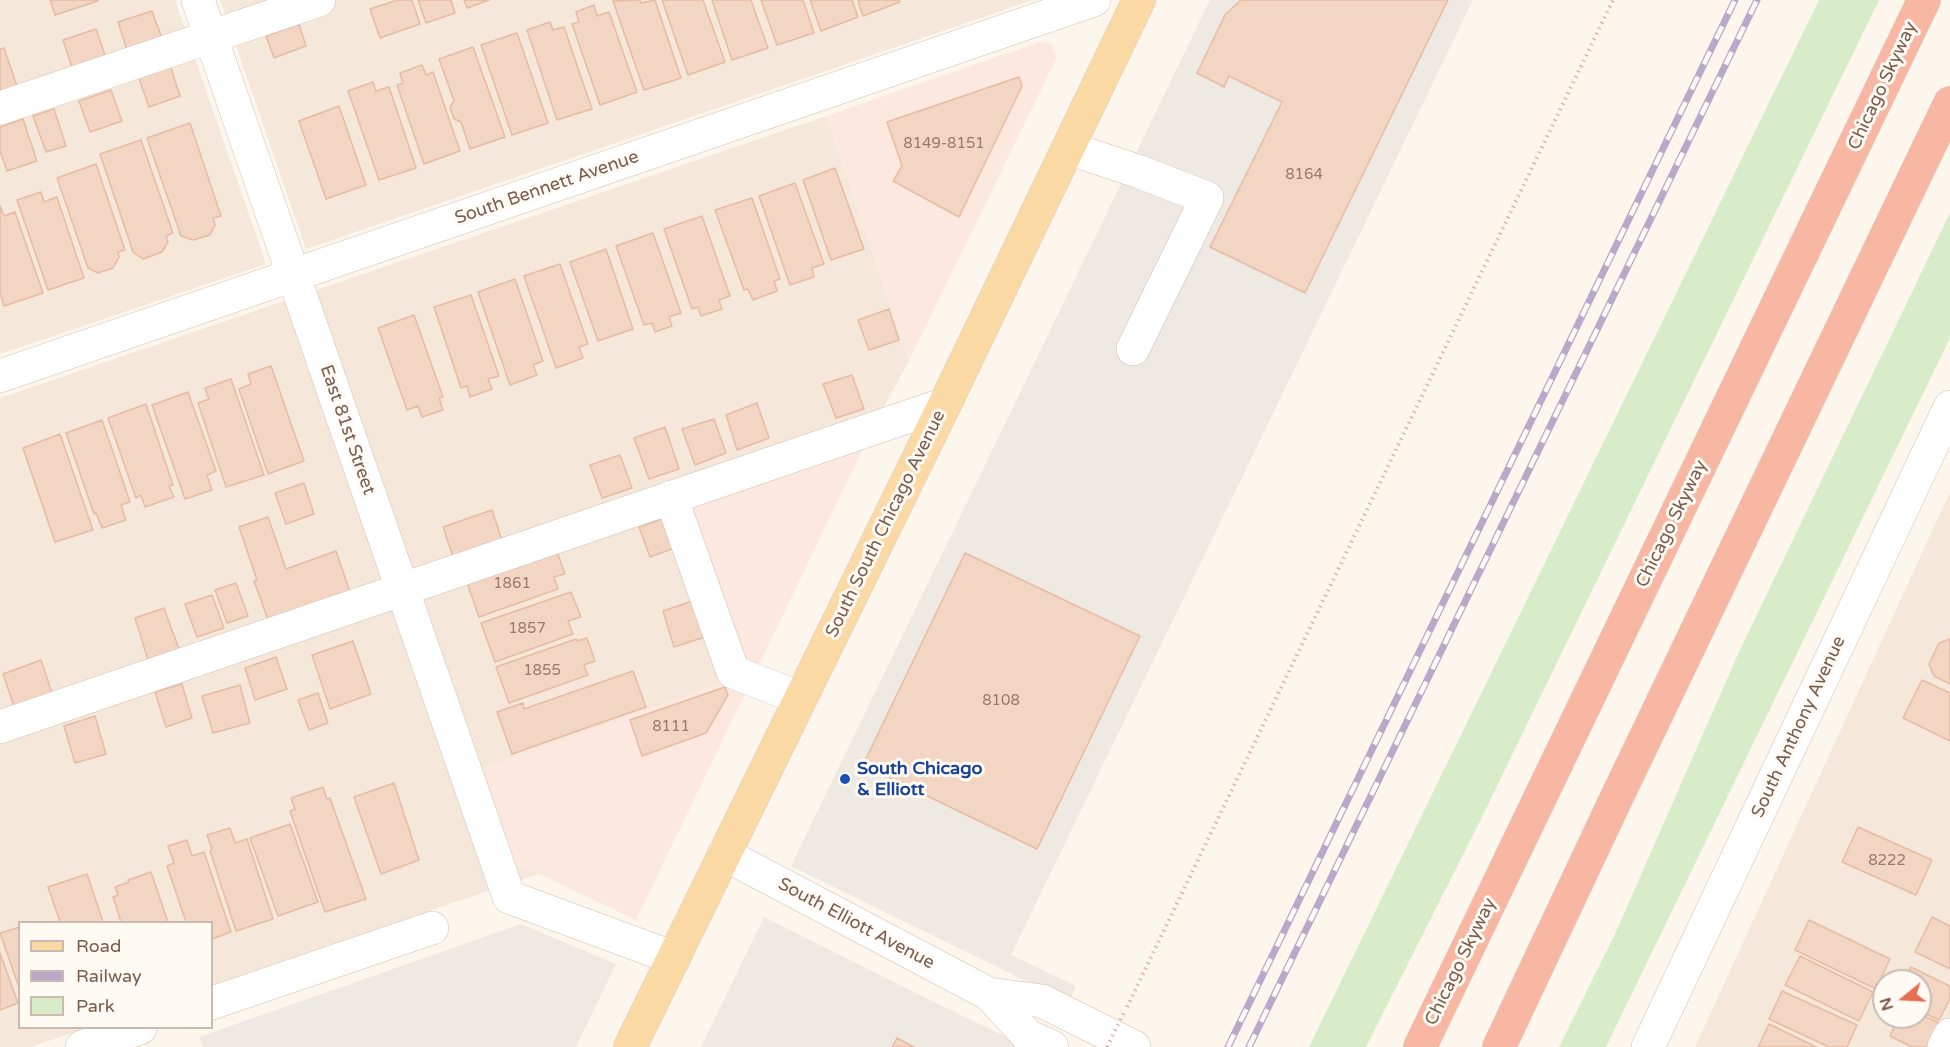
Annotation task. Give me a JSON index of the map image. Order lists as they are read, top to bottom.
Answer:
{
  "streets": {
    "highway": ["Chicago Skyway"],
    "main road": ["South South Chicago Avenue"],
    "street": [
      "South Bennett Avenue",
      "East 81st Street",
      "South Anthony Avenue",
      "South Elliott Avenue"
    ]
  },
  "crossings": [
    ["South Bennett Avenue", "East 81st Street"],
    ["East 81st Street", "South South Chicago Avenue"],
    ["South South Chicago Avenue", "South Elliott Avenue"]
  ],
  "places": ["South Chicago & Elliott"],
  "house_numbers": [
    "8149-8151",
    "8164",
    "1861",
    "1857",
    "1855",
    "8108",
    "8111",
    "8222"
  ],
  "legend": ["Road", "Railway", "Park"],
  "north": "left"
}
